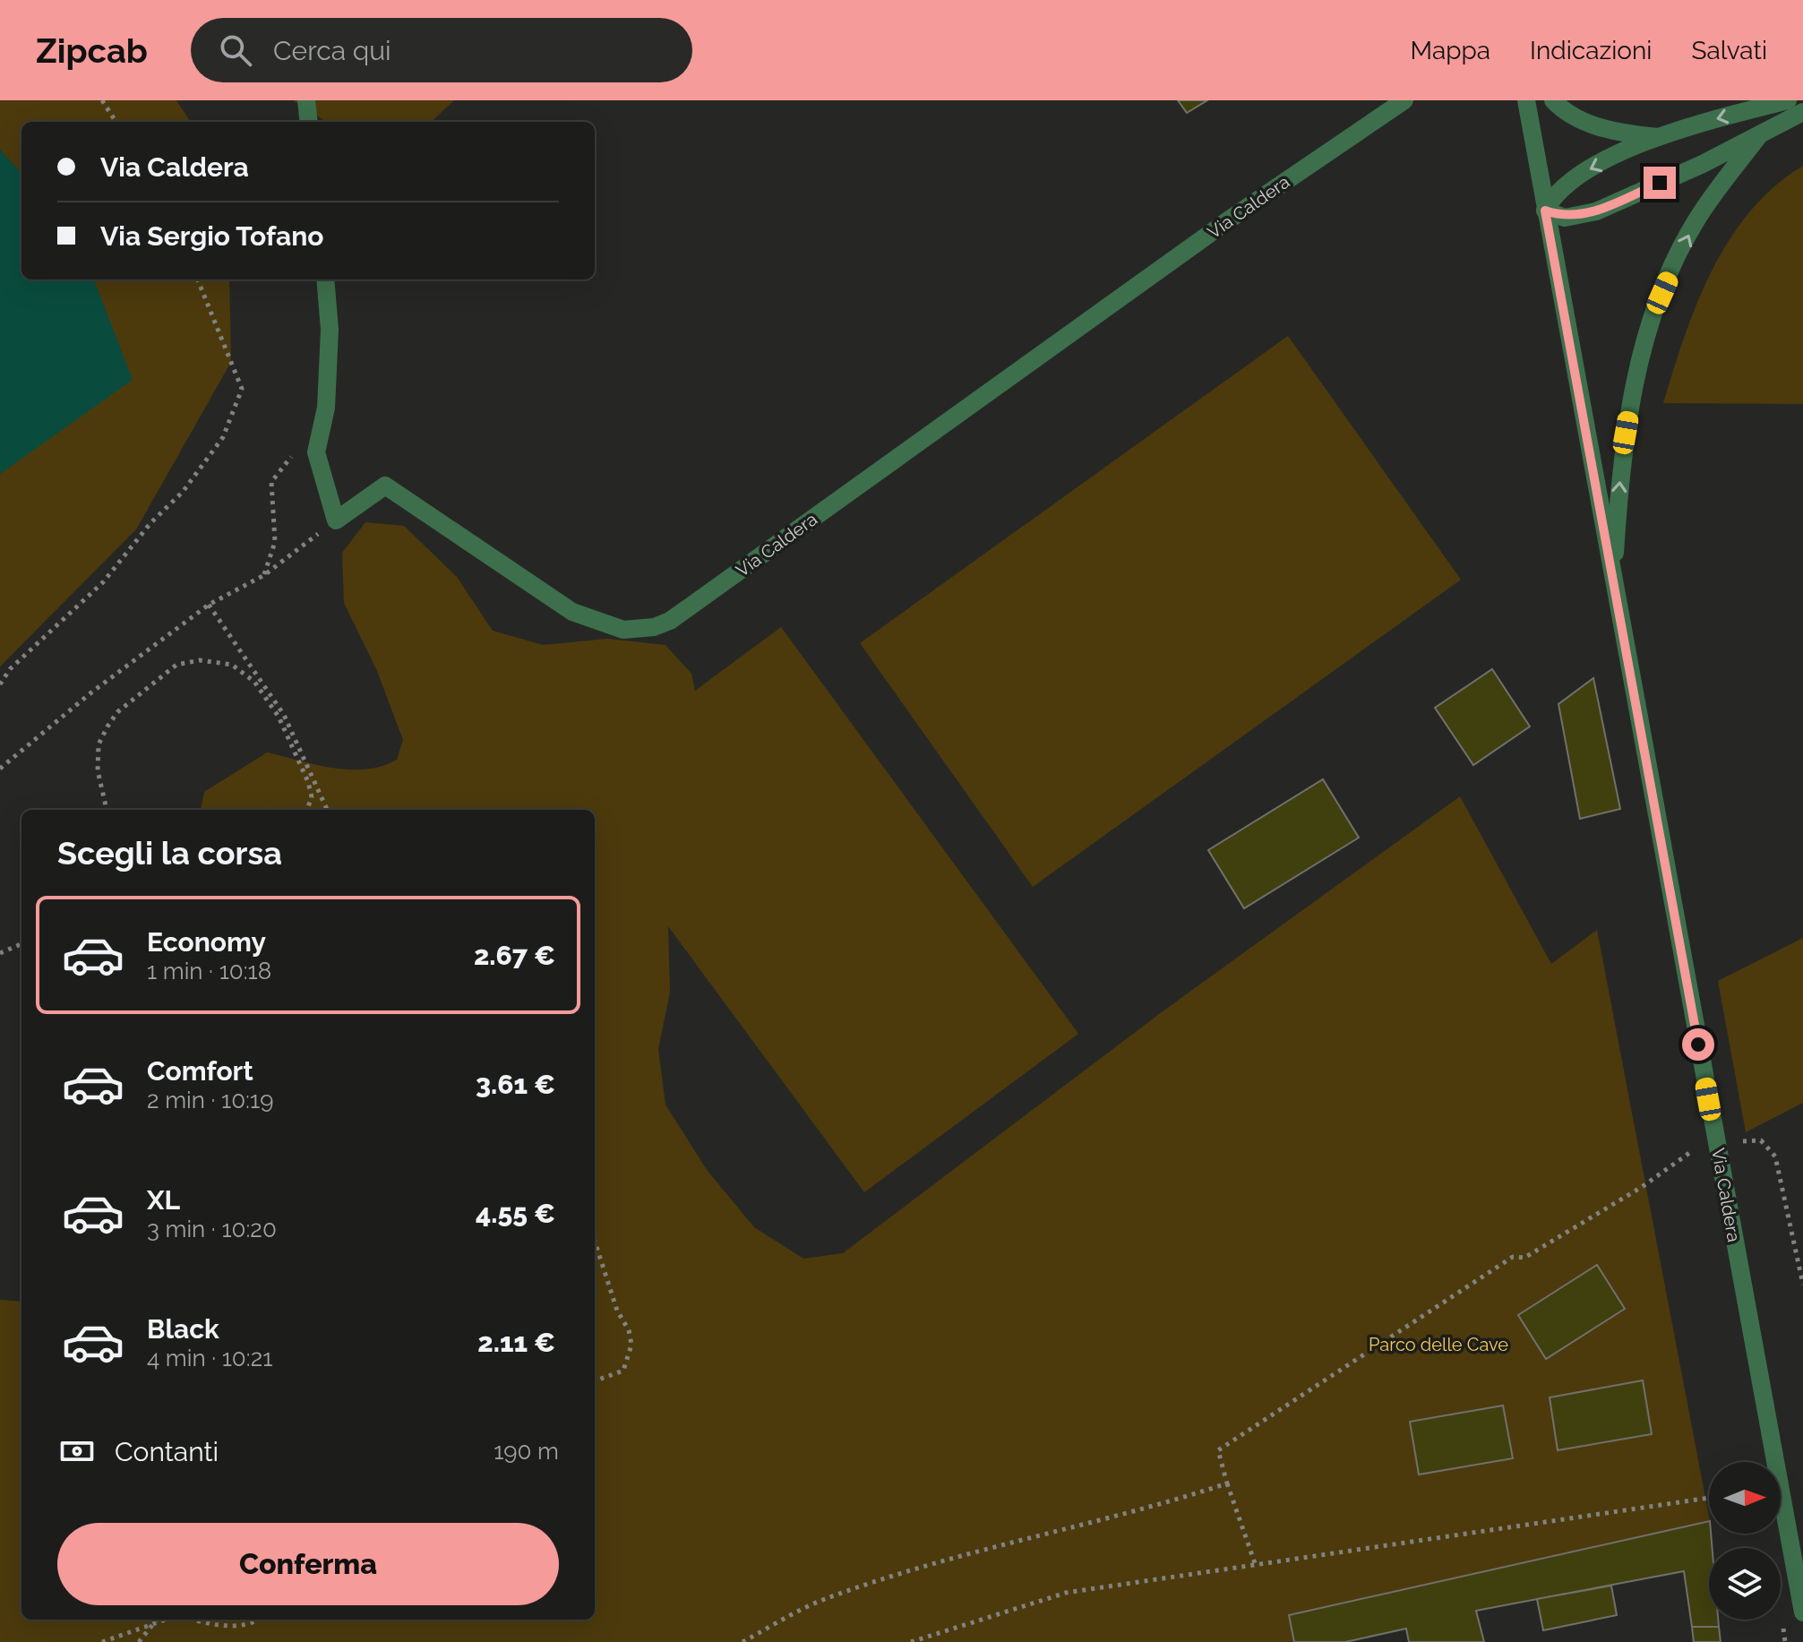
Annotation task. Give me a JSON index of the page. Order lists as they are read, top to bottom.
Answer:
{
  "streets": {
    "street": ["Via Caldera"]
  },
  "parks": ["Parco delle Cave"],
  "north": "right",
  "page": {
    "header": "Zipcab",
    "search": "Cerca qui",
    "nav": ["Mappa", "Indicazioni", "Salvati"],
    "banner": ["Via Caldera", "Via Sergio Tofano"],
    "heading": "Scegli la corsa",
    "list": [
      {
        "name": "Economy",
        "note": "1 min · 10:18",
        "value": "2.67 €"
      },
      {
        "name": "Comfort",
        "note": "2 min · 10:19",
        "value": "3.61 €"
      },
      {
        "name": "XL",
        "note": "3 min · 10:20",
        "value": "4.55 €"
      },
      {
        "name": "Black",
        "note": "4 min · 10:21",
        "value": "2.11 €"
      }
    ],
    "pay": ["Contanti", "190 m"],
    "buttons": "Conferma"
  }
}
